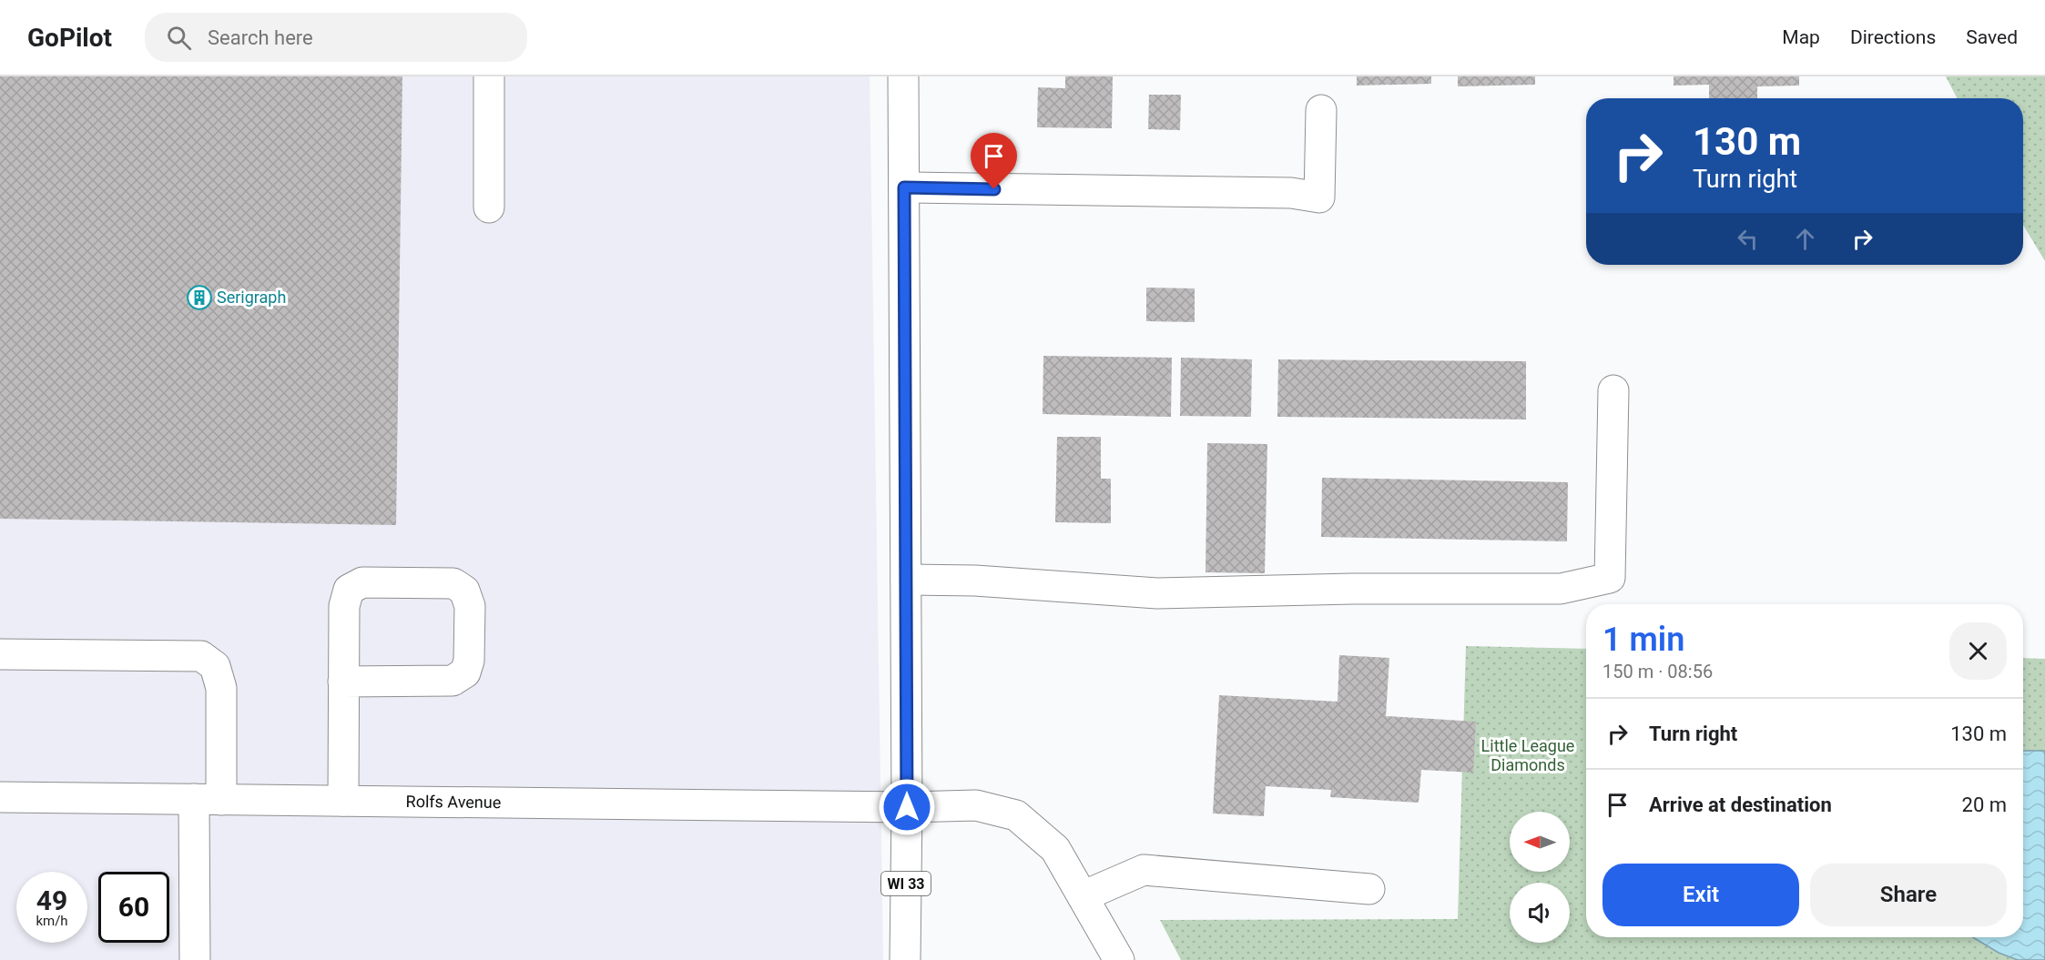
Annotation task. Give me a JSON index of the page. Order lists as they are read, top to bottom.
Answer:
{
  "streets": {
    "main road": ["Rolfs Avenue", "WI 33"]
  },
  "crossings": [
    ["Rolfs Avenue", "WI 33"]
  ],
  "parks": ["Little League Diamonds"],
  "places": {
    "building": ["Serigraph"]
  },
  "north": "left",
  "page": {
    "header": "GoPilot",
    "search": "Search here",
    "nav": ["Map", "Directions", "Saved"],
    "turn": ["130 m", "Turn right"],
    "heading": ["1 min", "150 m · 08:56"],
    "list": [
      {
        "name": "Turn right",
        "value": "130 m"
      },
      {
        "name": "Arrive at destination",
        "value": "20 m"
      }
    ],
    "buttons": ["Exit", "Share"],
    "speed": "49 km/h",
    "limit": "60"
  }
}
